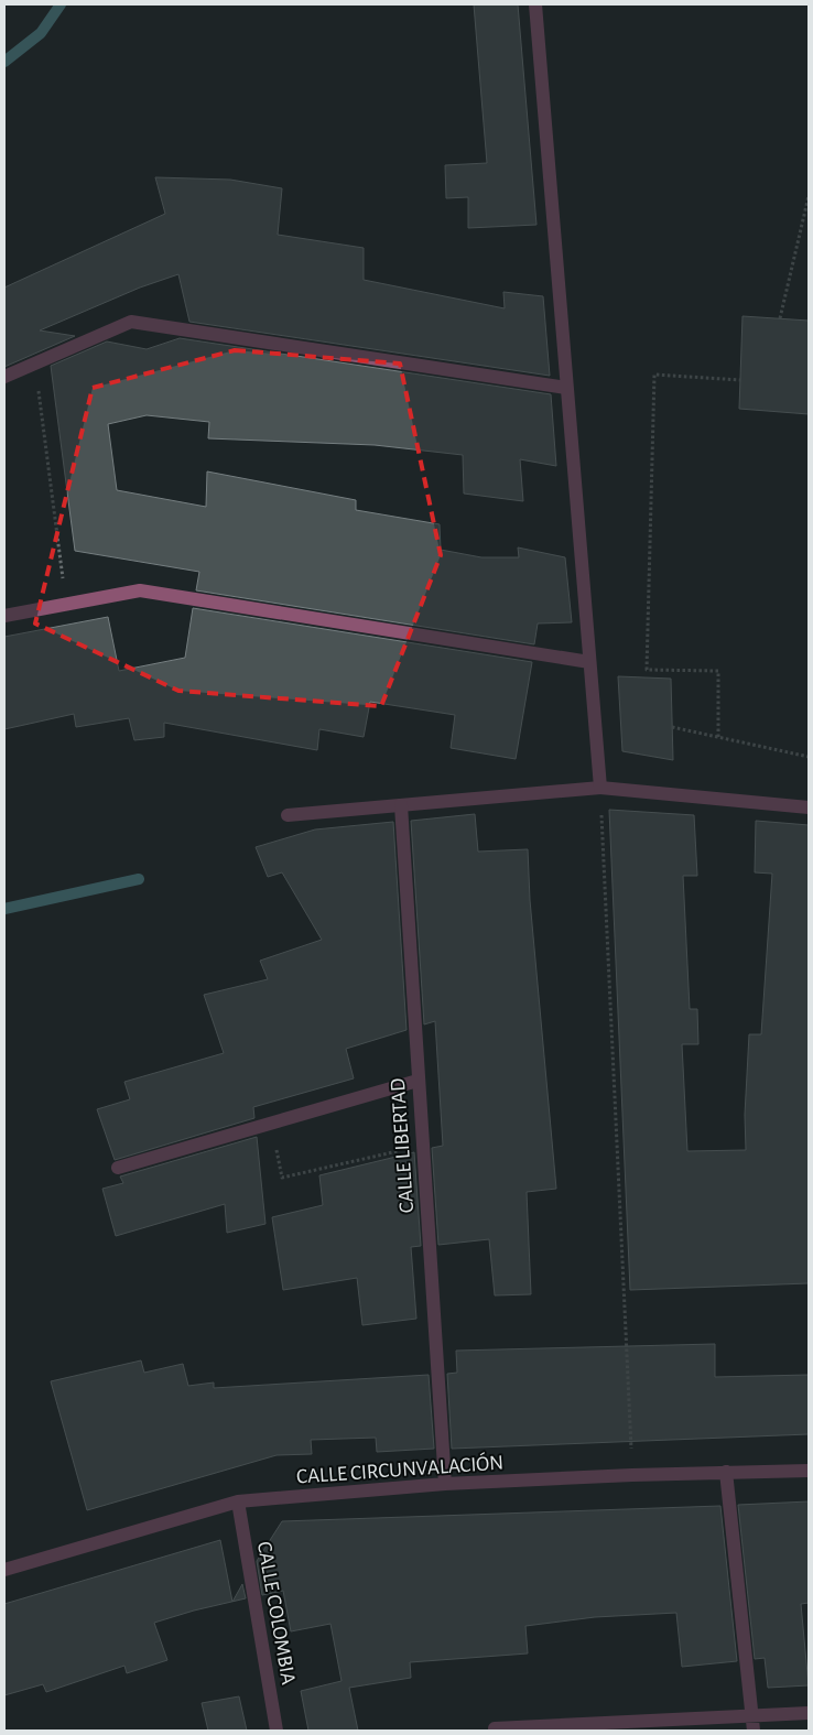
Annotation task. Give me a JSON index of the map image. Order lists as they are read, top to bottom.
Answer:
{
  "streets": {
    "street": ["CALLE LIBERTAD", "CALLE CIRCUNVALACIÓN", "CALLE COLOMBIA"]
  },
  "crossings": [
    ["CALLE LIBERTAD", "CALLE CIRCUNVALACIÓN"],
    ["CALLE CIRCUNVALACIÓN", "CALLE COLOMBIA"]
  ]
}
